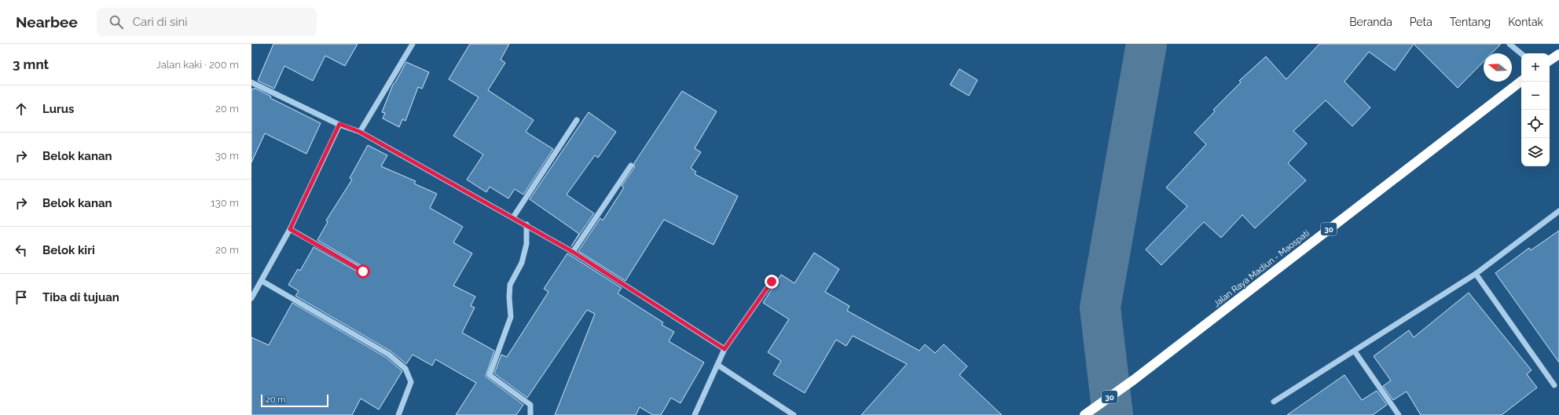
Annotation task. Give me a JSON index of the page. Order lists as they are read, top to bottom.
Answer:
{
  "streets": {
    "highway": ["30", "Jalan Raya Madiun - Maospati"]
  },
  "scale_bar": "20 m",
  "north": "left",
  "page": {
    "header": "Nearbee",
    "search": "Cari di sini",
    "nav": [
      "Beranda",
      "Peta",
      "Tentang",
      "Kontak"
    ],
    "heading": ["3 mnt", "Jalan kaki · 200 m"],
    "map_buttons": ["+", "−"],
    "list": [
      ["Lurus", "20 m"],
      ["Belok kanan", "30 m"],
      ["Belok kanan", "130 m"],
      ["Belok kiri", "20 m"],
      "Tiba di tujuan"
    ],
    "scale": "20 m"
  }
}
